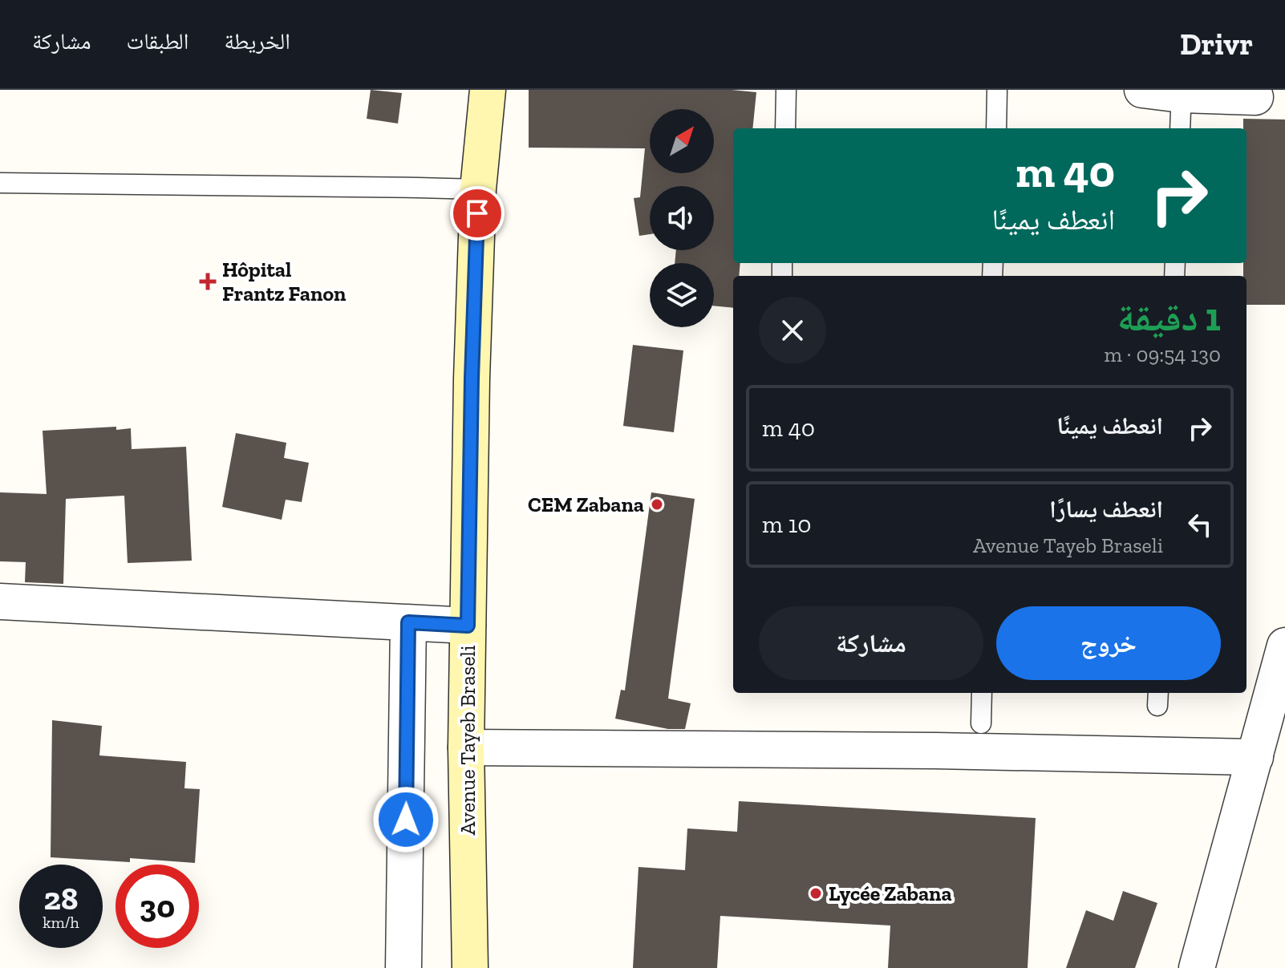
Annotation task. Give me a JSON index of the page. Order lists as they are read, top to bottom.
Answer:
{
  "streets": {
    "main road": ["Avenue Tayeb Braseli"]
  },
  "places": {
    "health": ["Hôpital Frantz Fanon"],
    "other": ["CEM Zabana", "Lycée Zabana"]
  },
  "north": "top right",
  "page": {
    "header": "Drivr",
    "nav": ["الخريطة", "الطبقات", "مشاركة"],
    "turn": ["40 m", "انعطف يمينًا"],
    "heading": ["1 دقيقة", "130 m · 09:54"],
    "list": [
      {
        "name": "انعطف يمينًا",
        "value": "40 m"
      },
      {
        "name": "انعطف يسارًا",
        "note": "Avenue Tayeb Braseli",
        "value": "10 m"
      }
    ],
    "buttons": ["خروج", "مشاركة"],
    "speed": "28 km/h",
    "limit": "30"
  }
}
